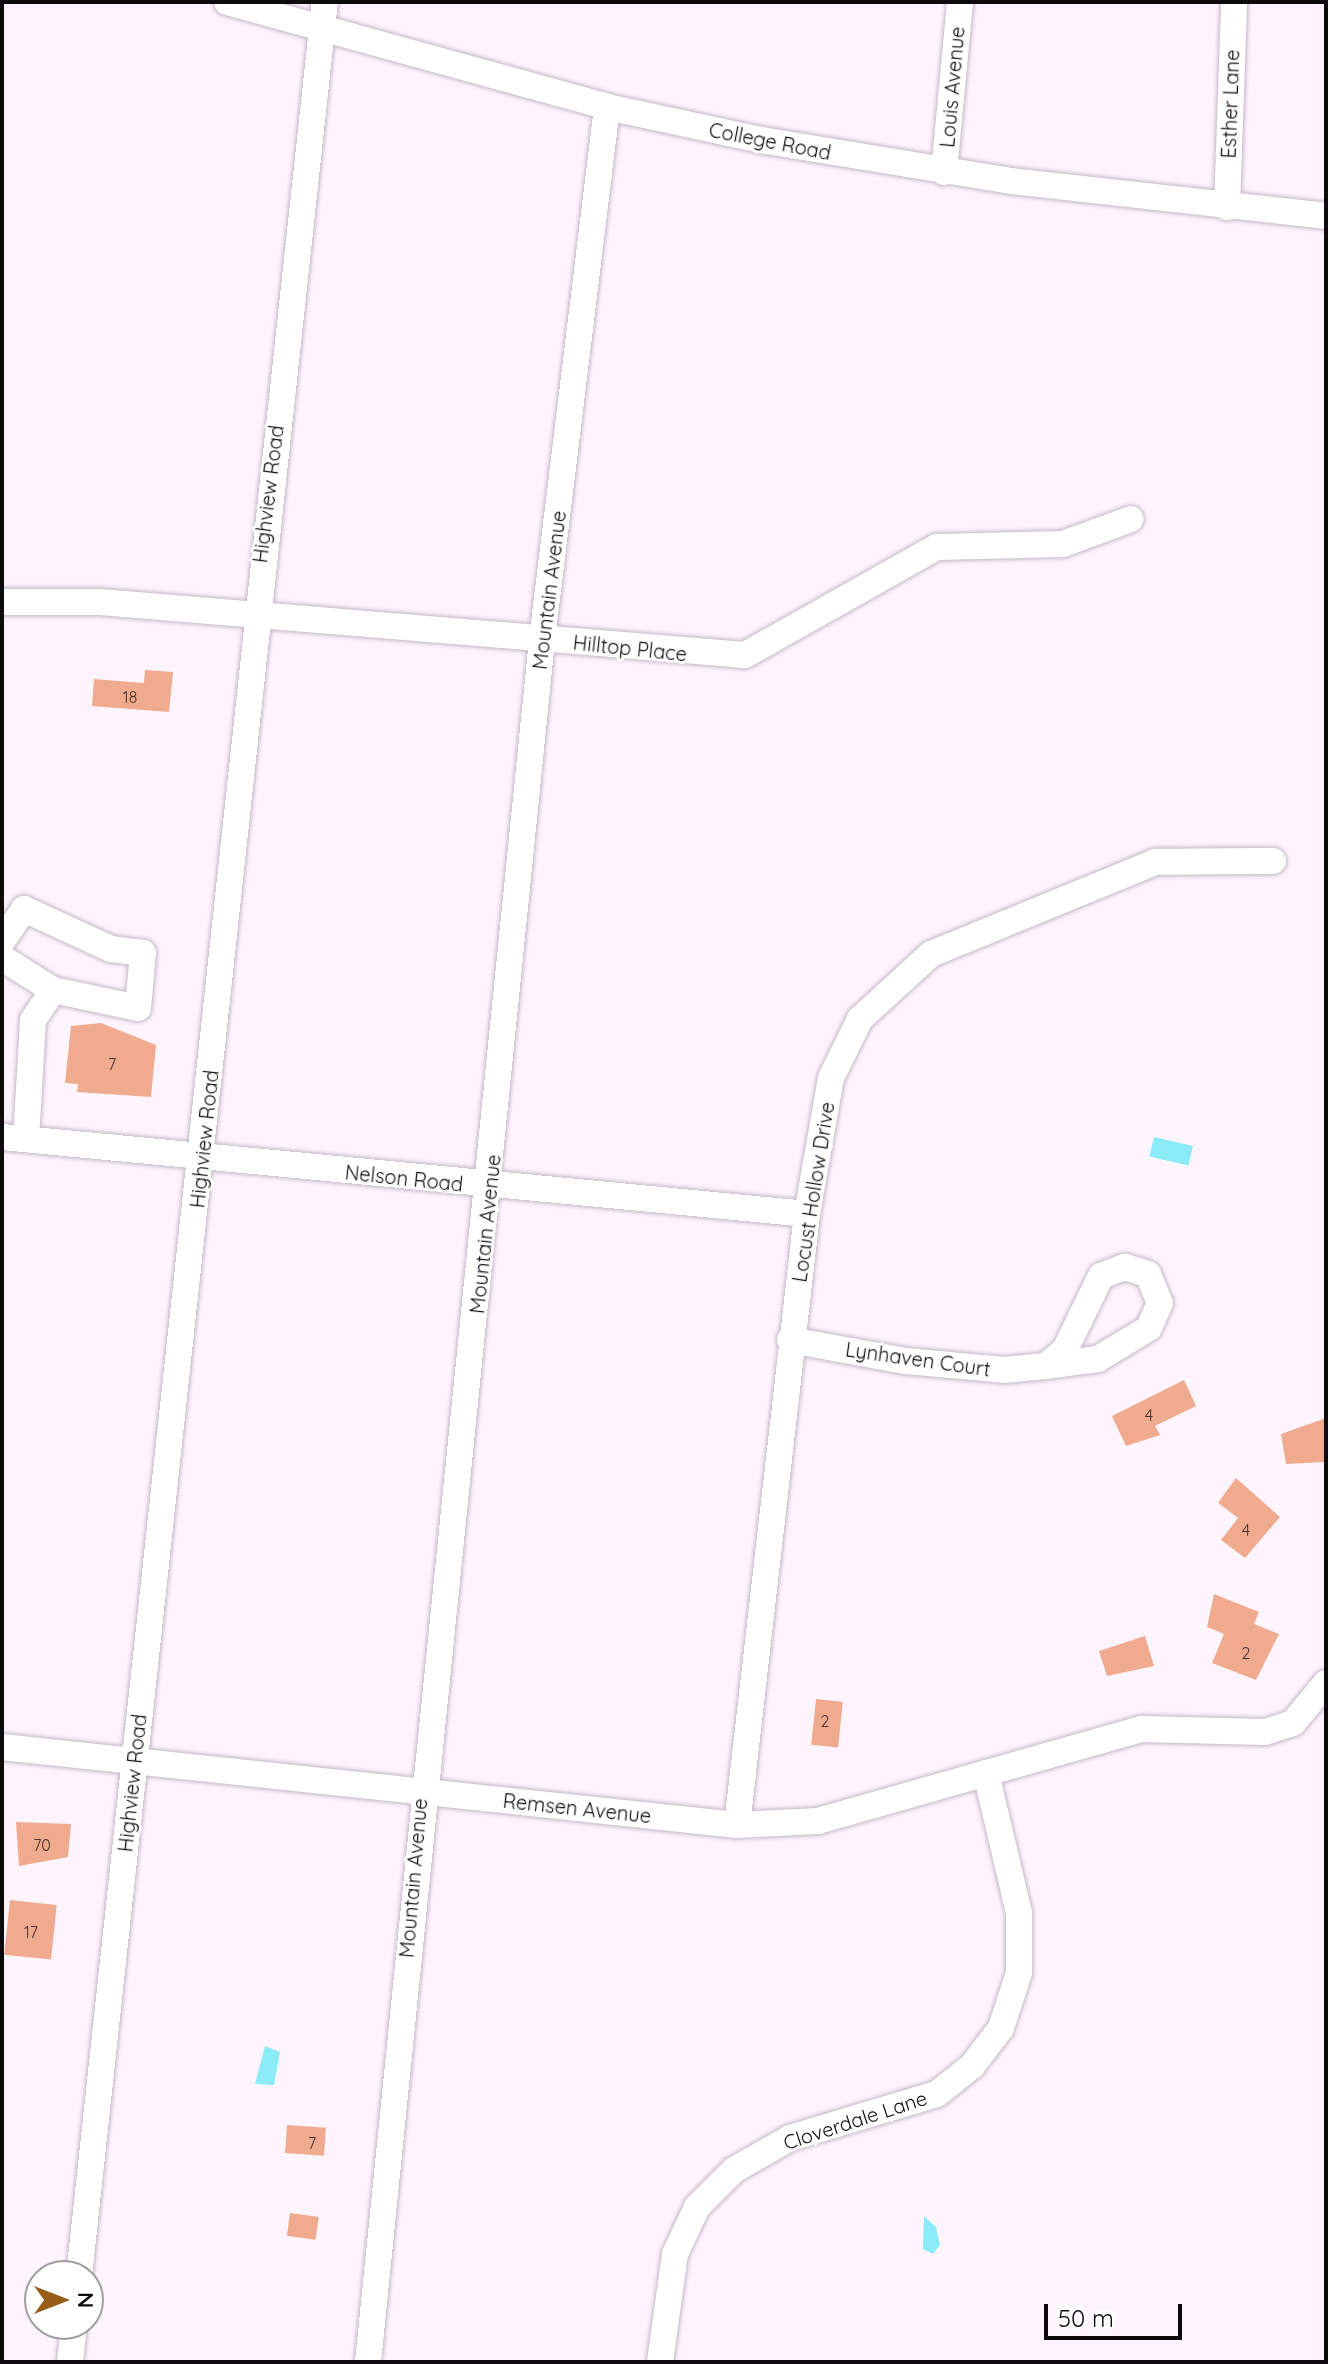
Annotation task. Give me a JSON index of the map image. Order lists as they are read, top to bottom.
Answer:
{
  "streets": {
    "street": [
      "Louis Avenue",
      "Esther Lane",
      "College Road",
      "Highview Road",
      "Mountain Avenue",
      "Hilltop Place",
      "Nelson Road",
      "Locust Hollow Drive",
      "Lynhaven Court",
      "Remsen Avenue",
      "Cloverdale Lane"
    ]
  },
  "crossings": [
    ["Louis Avenue", "College Road"],
    ["Esther Lane", "College Road"],
    ["College Road", "Highview Road"],
    ["College Road", "Mountain Avenue"],
    ["Highview Road", "Hilltop Place"],
    ["Highview Road", "Nelson Road"],
    ["Highview Road", "Remsen Avenue"],
    ["Mountain Avenue", "Hilltop Place"],
    ["Mountain Avenue", "Nelson Road"],
    ["Mountain Avenue", "Remsen Avenue"],
    ["Nelson Road", "Locust Hollow Drive"],
    ["Locust Hollow Drive", "Lynhaven Court"],
    ["Locust Hollow Drive", "Remsen Avenue"],
    ["Remsen Avenue", "Cloverdale Lane"]
  ],
  "house_numbers": [
    "18",
    "7",
    "4",
    "4",
    "2",
    "2",
    "70",
    "17",
    "7"
  ],
  "scale_bar": "50 m",
  "north": "right"
}
